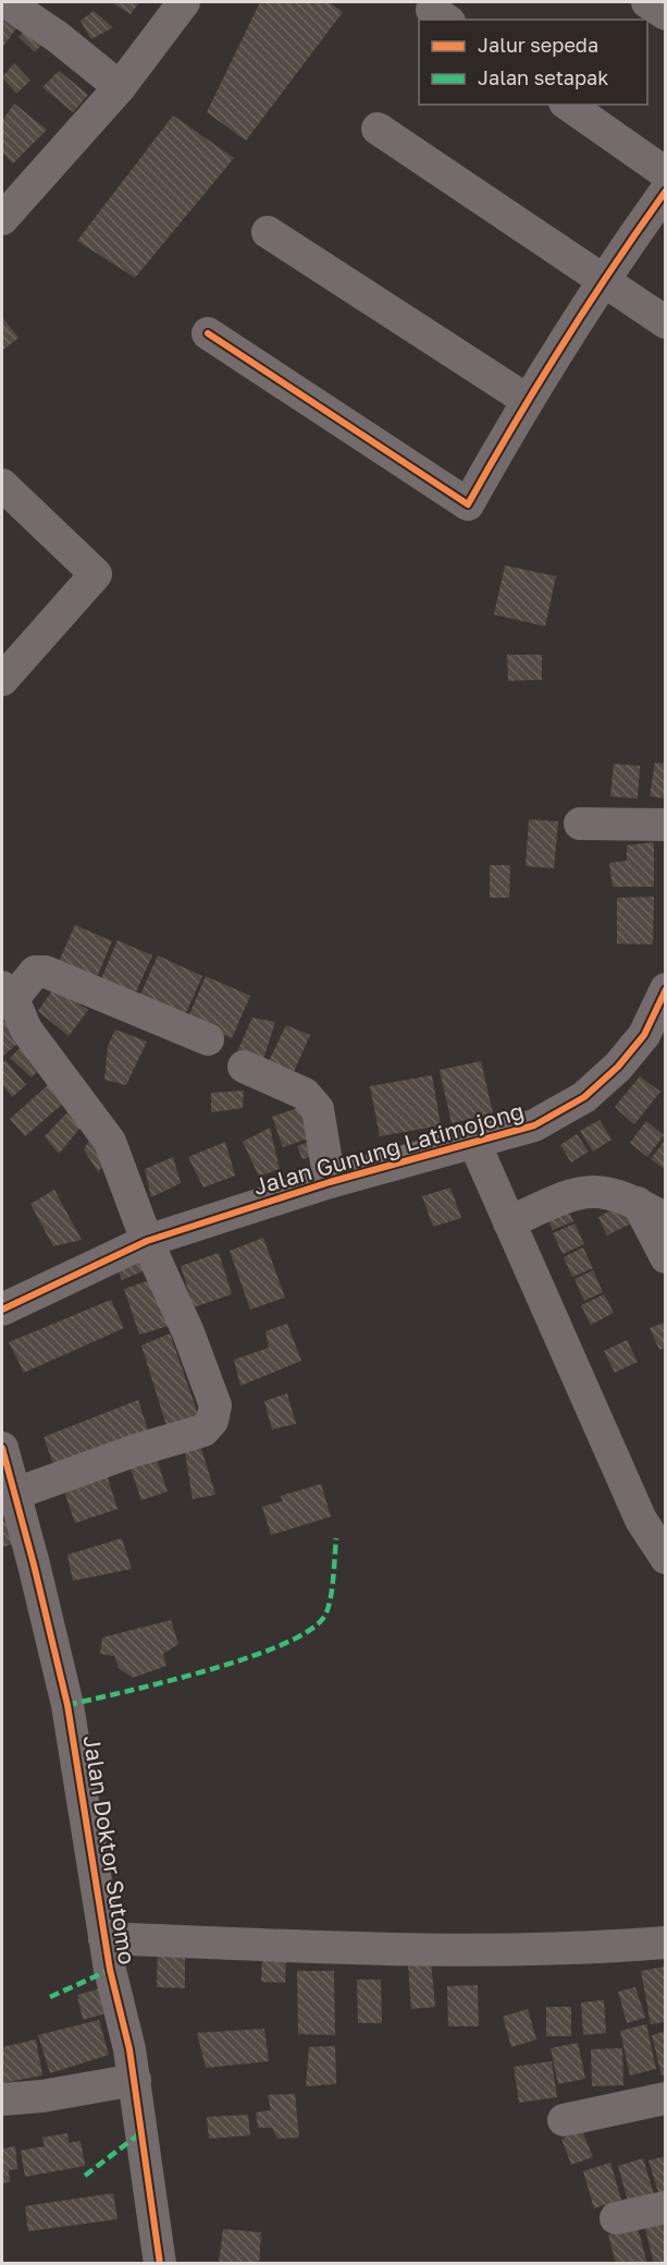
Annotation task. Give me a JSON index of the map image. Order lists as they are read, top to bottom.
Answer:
{
  "streets": {
    "street": ["Jalan Gunung Latimojong", "Jalan Doktor Sutomo"]
  },
  "legend": ["Jalur sepeda", "Jalan setapak"]
}
